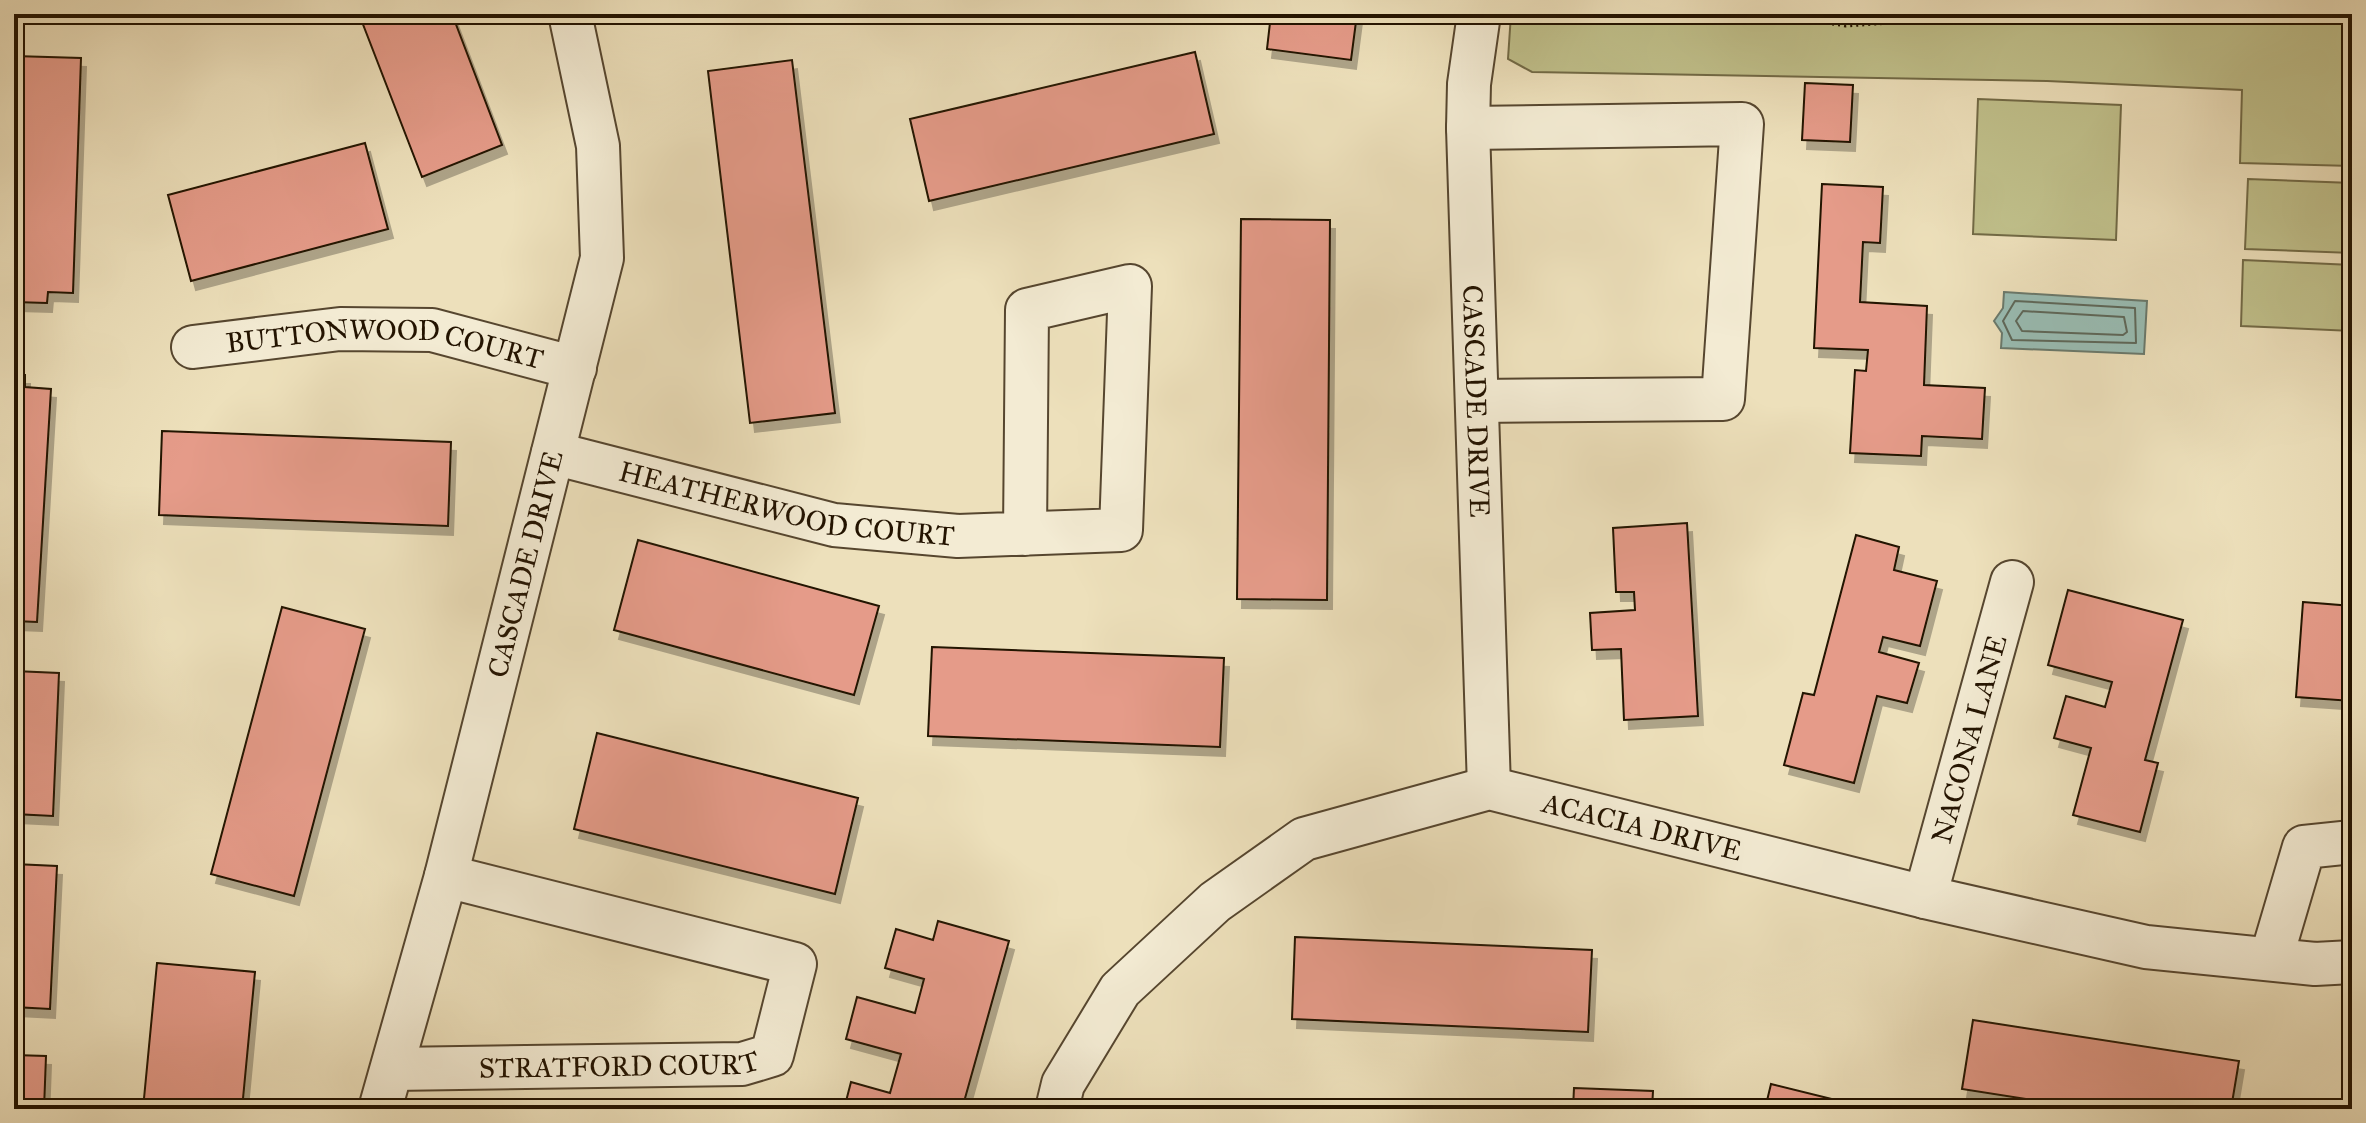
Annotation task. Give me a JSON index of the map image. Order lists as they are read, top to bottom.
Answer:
{
  "streets": {
    "street": [
      "BUTTONWOOD COURT",
      "CASCADE DRIVE",
      "HEATHERWOOD COURT",
      "NACONA LANE",
      "ACACIA DRIVE",
      "STRATFORD COURT"
    ]
  },
  "crossings": [
    ["BUTTONWOOD COURT", "CASCADE DRIVE"],
    ["CASCADE DRIVE", "HEATHERWOOD COURT"],
    ["CASCADE DRIVE", "ACACIA DRIVE"],
    ["CASCADE DRIVE", "STRATFORD COURT"],
    ["NACONA LANE", "ACACIA DRIVE"]
  ]
}
